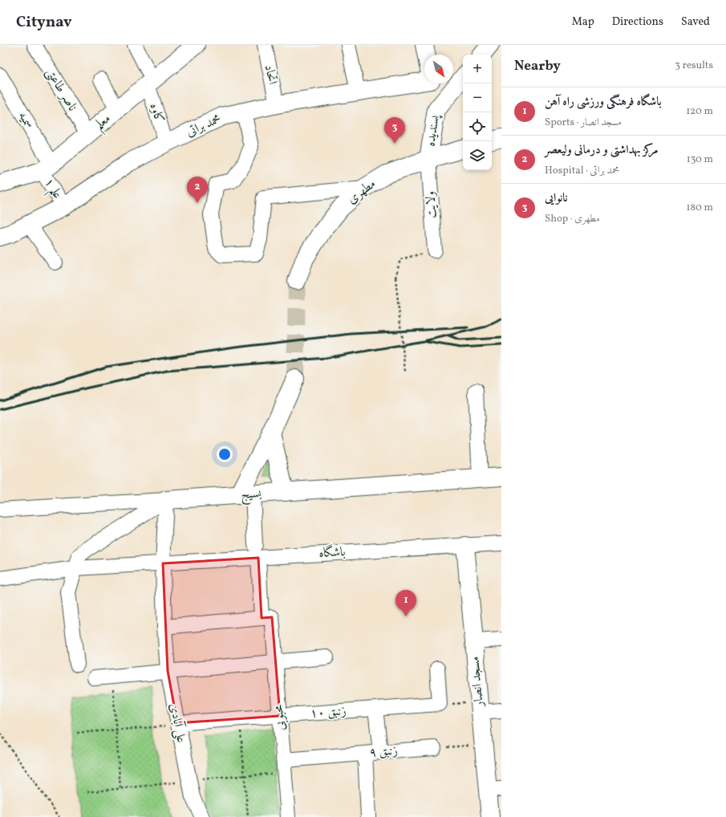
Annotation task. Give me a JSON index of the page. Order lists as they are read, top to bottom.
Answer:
{
  "streets": {
    "street": [
      "اتحاد",
      "ناصر طاعتی",
      "کاوه",
      "سمیه",
      "معلم",
      "محمد براتی",
      "پسندیده",
      "علم ۱",
      "مطهری",
      "ولایت",
      "بسیج",
      "باشگاه",
      "مسجد انصار",
      "زنبق ۱۰",
      "محبوبی",
      "علی آبادی",
      "زنبق ۹"
    ]
  },
  "crossings": [
    ["اتحاد", "محمد براتی"],
    ["ناصر طاعتی", "معلم"],
    ["کاوه", "معلم"],
    ["کاوه", "محمد براتی"],
    ["سمیه", "معلم"],
    ["سمیه", "علم ۱"],
    ["معلم", "علم ۱"],
    ["محمد براتی", "علم ۱"],
    ["پسندیده", "مطهری"],
    ["پسندیده", "ولایت"],
    ["مطهری", "ولایت"],
    ["بسیج", "محبوبی"],
    ["بسیج", "علی آبادی"],
    ["باشگاه", "مسجد انصار"],
    ["باشگاه", "محبوبی"],
    ["باشگاه", "علی آبادی"],
    ["زنبق ۱۰", "محبوبی"],
    ["زنبق ۱۰", "علی آبادی"],
    ["محبوبی", "زنبق ۹"]
  ],
  "north": "bottom right",
  "page": {
    "header": "Citynav",
    "nav": ["Map", "Directions", "Saved"],
    "heading": ["Nearby", "3 results"],
    "map_buttons": ["+", "−"],
    "list": [
      {
        "mark": "1",
        "name": "باشگاه فرهنگی ورزشی راه آهن",
        "note": "Sports · مسجد انصار",
        "value": "120 m"
      },
      {
        "mark": "2",
        "name": "مرکز بهداشتی و درمانی ولیعصر",
        "note": "Hospital · محمد براتی",
        "value": "130 m"
      },
      {
        "mark": "3",
        "name": "نانوایی",
        "note": "Shop · مطهری",
        "value": "180 m"
      }
    ],
    "pins": ["3", "2", "1"]
  }
}
